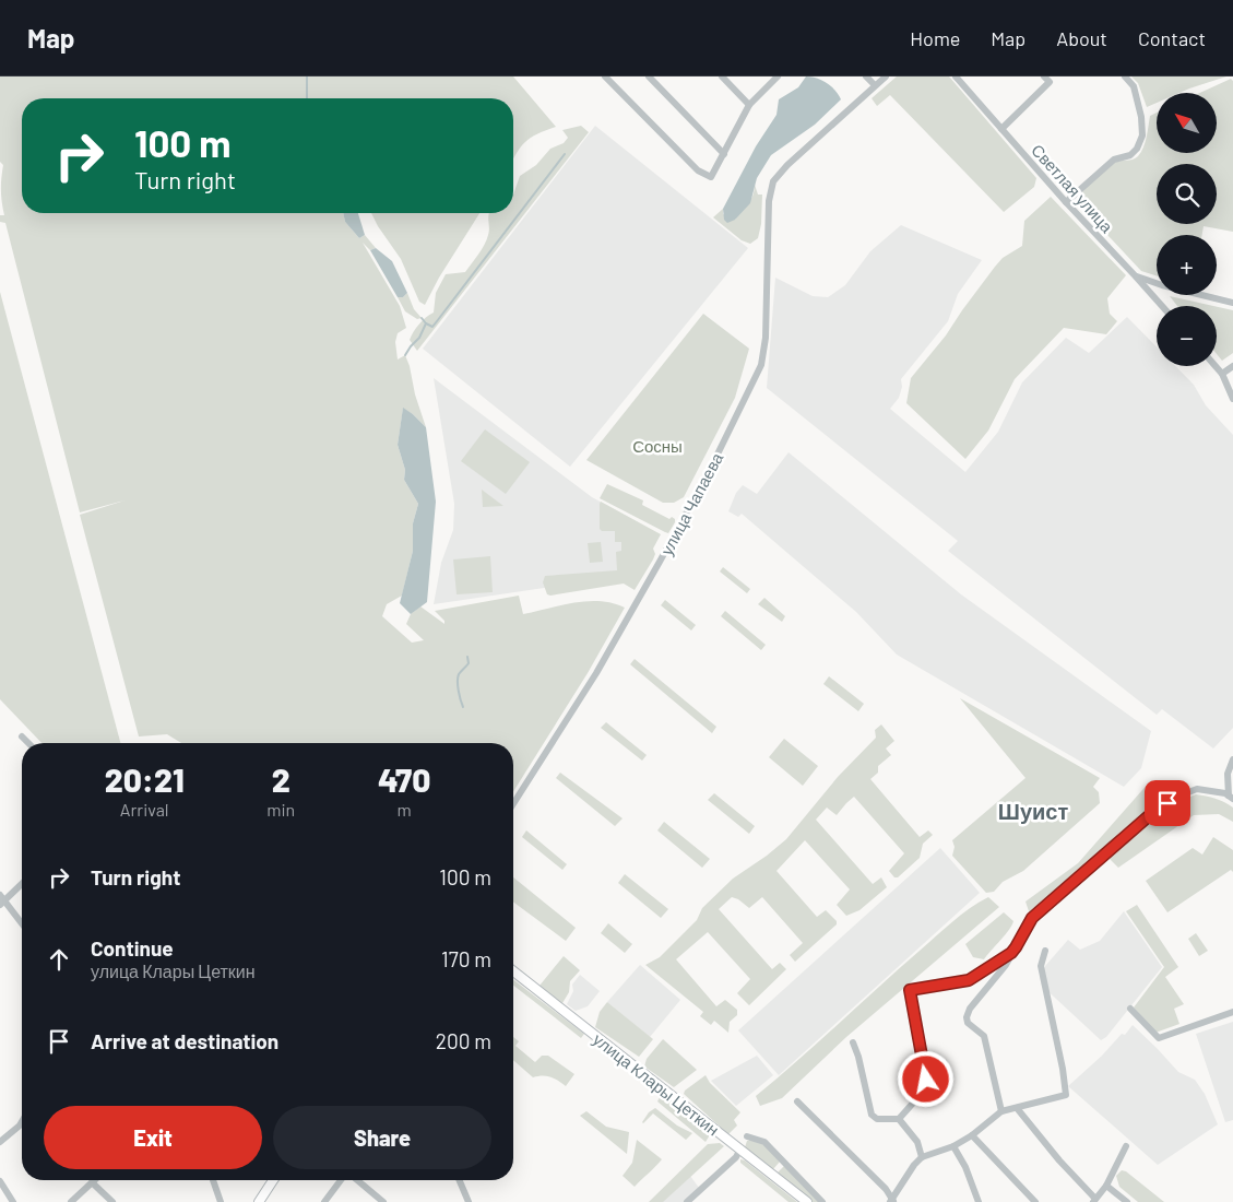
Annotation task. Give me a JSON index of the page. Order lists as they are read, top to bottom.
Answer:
{
  "streets": {
    "main road": ["улица Клары Цеткин"],
    "street": ["Светлая улица", "улица Чапаева"]
  },
  "districts": ["Шуист"],
  "parks": ["Сосны"],
  "north": "top left",
  "page": {
    "header": "Map",
    "nav": [
      "Home",
      "Map",
      "About",
      "Contact"
    ],
    "map_buttons": ["+", "−"],
    "turn": ["100 m", "Turn right"],
    "eta": [
      "20:21",
      "Arrival",
      "2",
      "min",
      "470",
      "m"
    ],
    "list": [
      {
        "name": "Turn right",
        "value": "100 m"
      },
      {
        "name": "Continue",
        "note": "улица Клары Цеткин",
        "value": "170 m"
      },
      {
        "name": "Arrive at destination",
        "value": "200 m"
      }
    ],
    "buttons": ["Exit", "Share"]
  }
}
